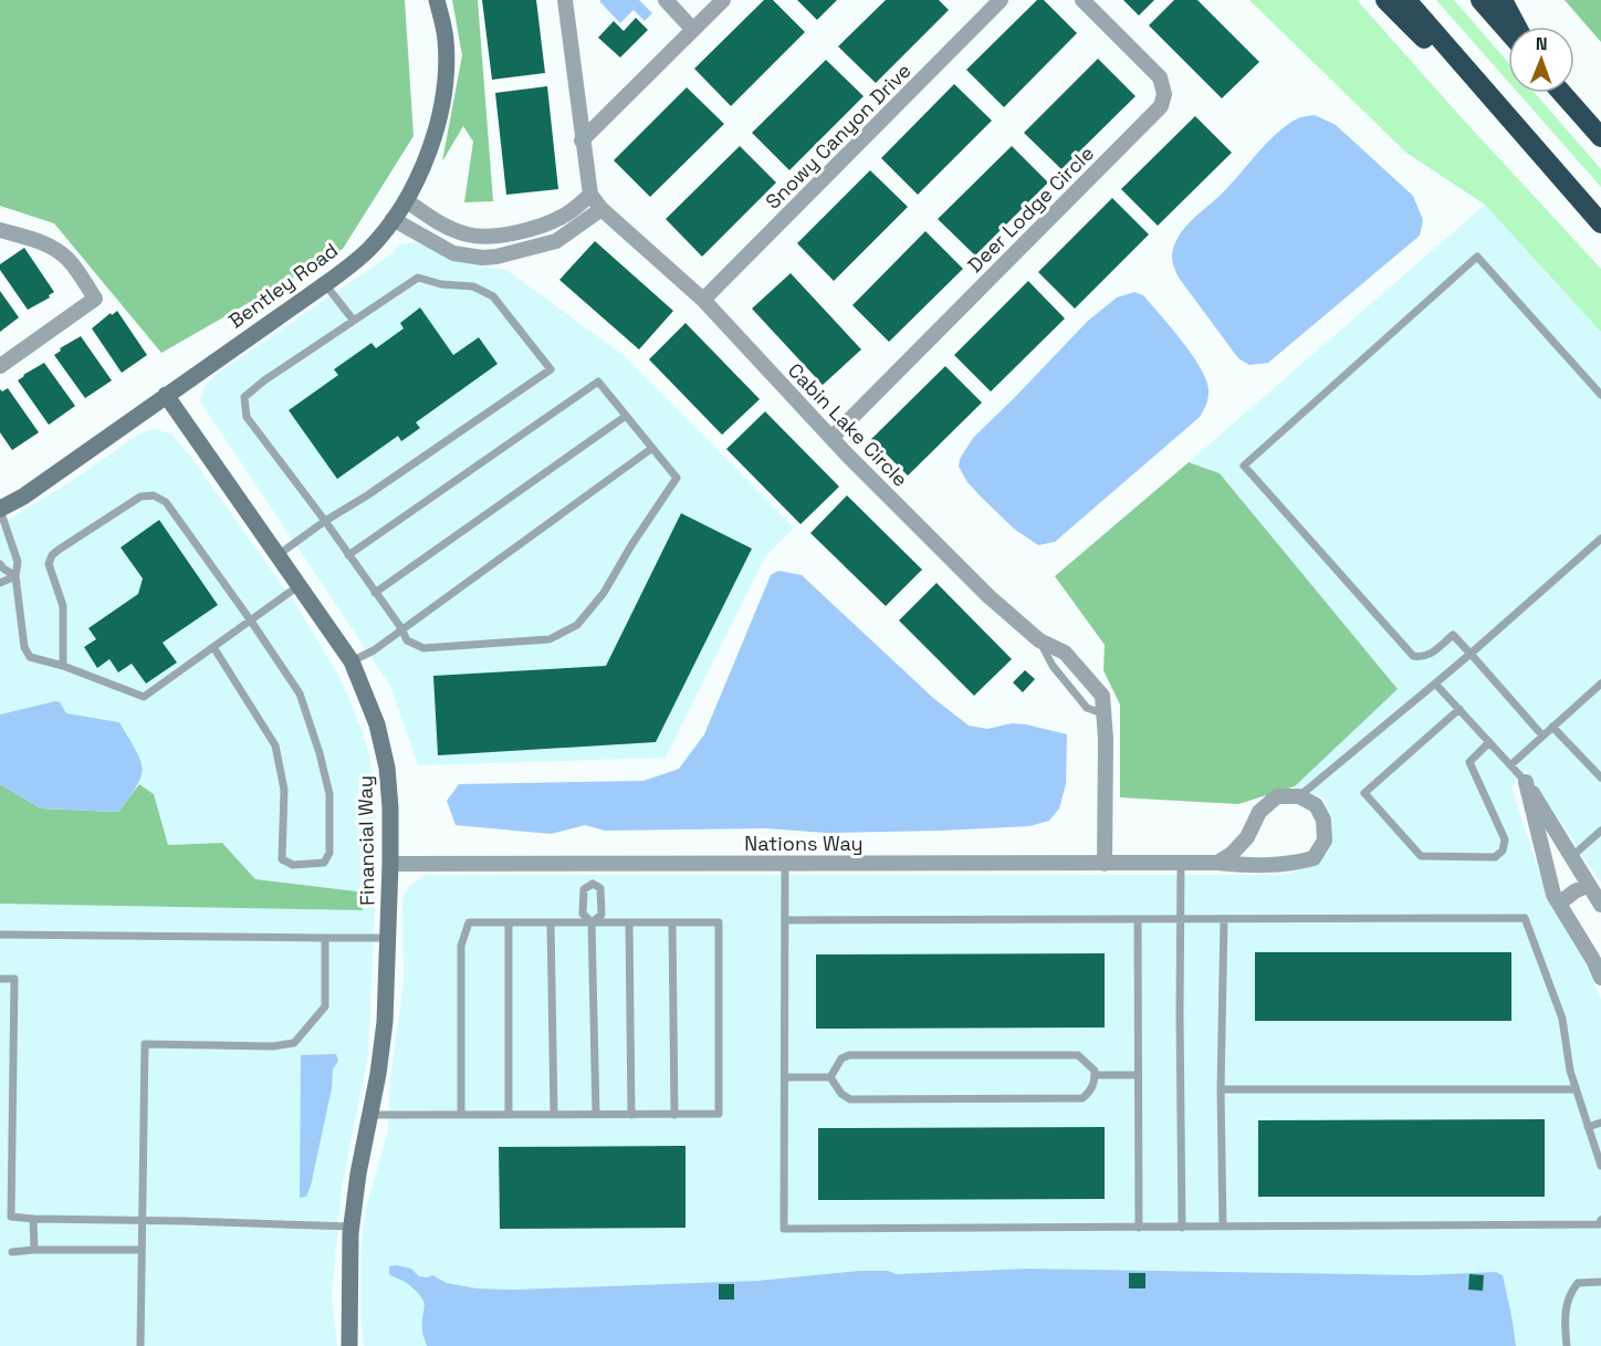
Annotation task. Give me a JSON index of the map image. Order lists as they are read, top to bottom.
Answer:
{
  "streets": {
    "street": [
      "Snowy Canyon Drive",
      "Deer Lodge Circle",
      "Bentley Road",
      "Cabin Lake Circle",
      "Financial Way",
      "Nations Way"
    ]
  },
  "crossings": [
    ["Snowy Canyon Drive", "Cabin Lake Circle"],
    ["Deer Lodge Circle", "Cabin Lake Circle"],
    ["Bentley Road", "Financial Way"],
    ["Cabin Lake Circle", "Nations Way"],
    ["Financial Way", "Nations Way"]
  ],
  "north": "top"
}
